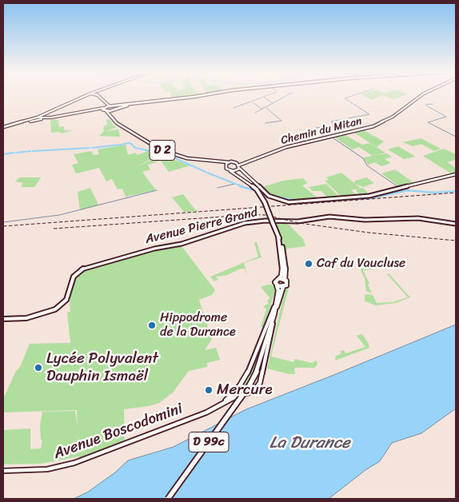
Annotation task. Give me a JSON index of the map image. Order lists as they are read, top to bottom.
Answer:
{
  "streets": {
    "main road": ["D 2", "Avenue Boscodomini", "D 99c"],
    "street": ["Chemin du Mitan", "Avenue Pierre Grand"]
  },
  "crossings": [
    ["Avenue Boscodomini", "D 99c"]
  ],
  "water": ["La Durance"],
  "places": [
    "Caf du Vaucluse",
    "Hippodrome de la Durance",
    "Lycée Polyvalent Dauphin Ismaël",
    "Mercure"
  ]
}
